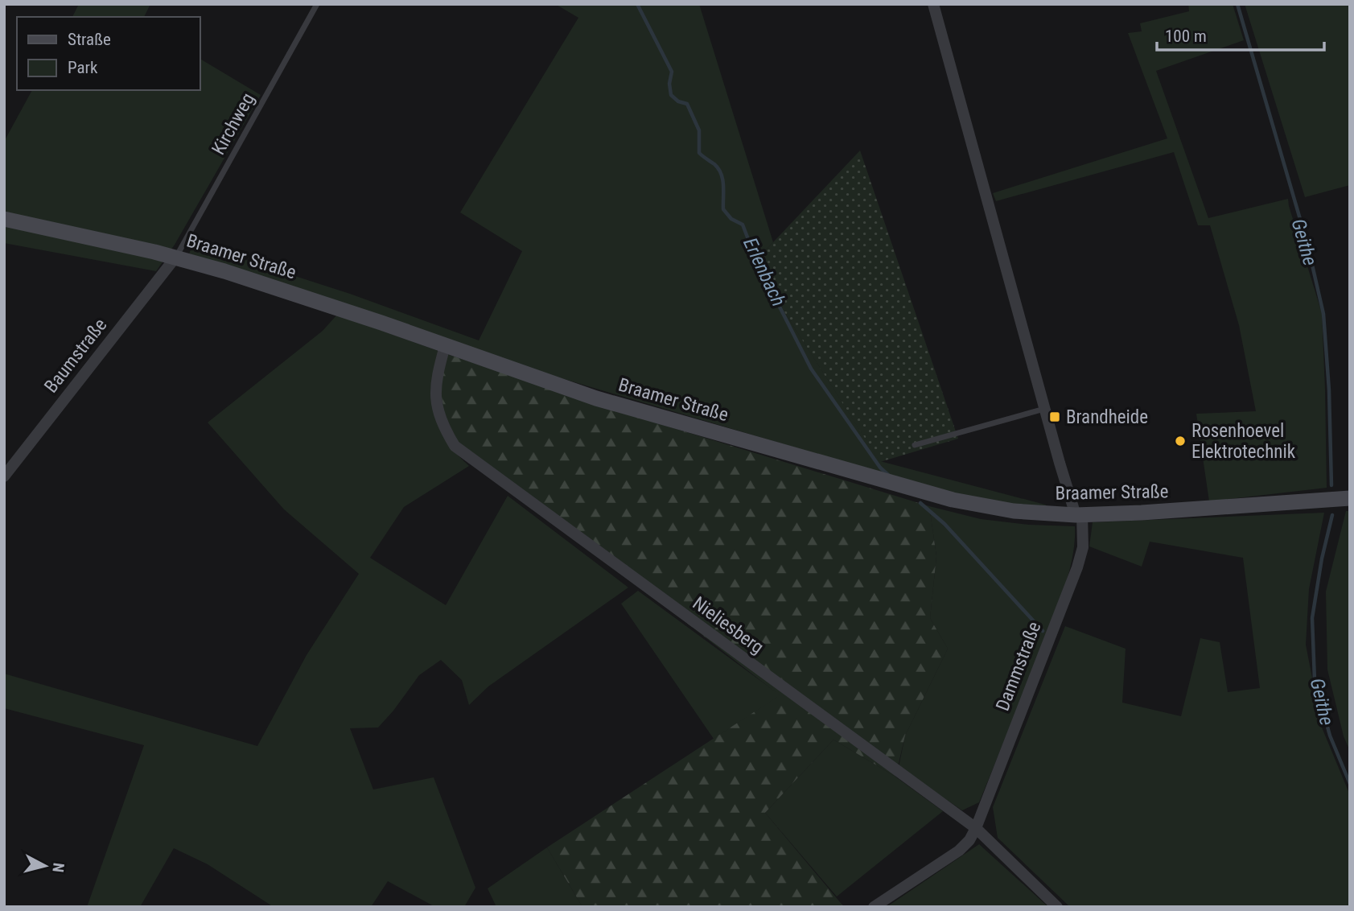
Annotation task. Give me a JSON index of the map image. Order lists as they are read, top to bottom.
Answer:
{
  "streets": {
    "street": [
      "Braamer Straße",
      "Baumstraße",
      "Nieliesberg",
      "Dammstraße"
    ],
    "lane": ["Kirchweg"]
  },
  "crossings": [
    ["Kirchweg", "Braamer Straße"],
    ["Kirchweg", "Baumstraße"],
    ["Braamer Straße", "Baumstraße"],
    ["Braamer Straße", "Nieliesberg"],
    ["Braamer Straße", "Dammstraße"],
    ["Nieliesberg", "Dammstraße"]
  ],
  "water": ["Geithe", "Erlenbach"],
  "places": {
    "transit": ["Brandheide"],
    "other": ["Rosenhoevel Elektrotechnik"]
  },
  "legend": ["Straße", "Park"],
  "scale_bar": "100 m",
  "north": "right"
}
